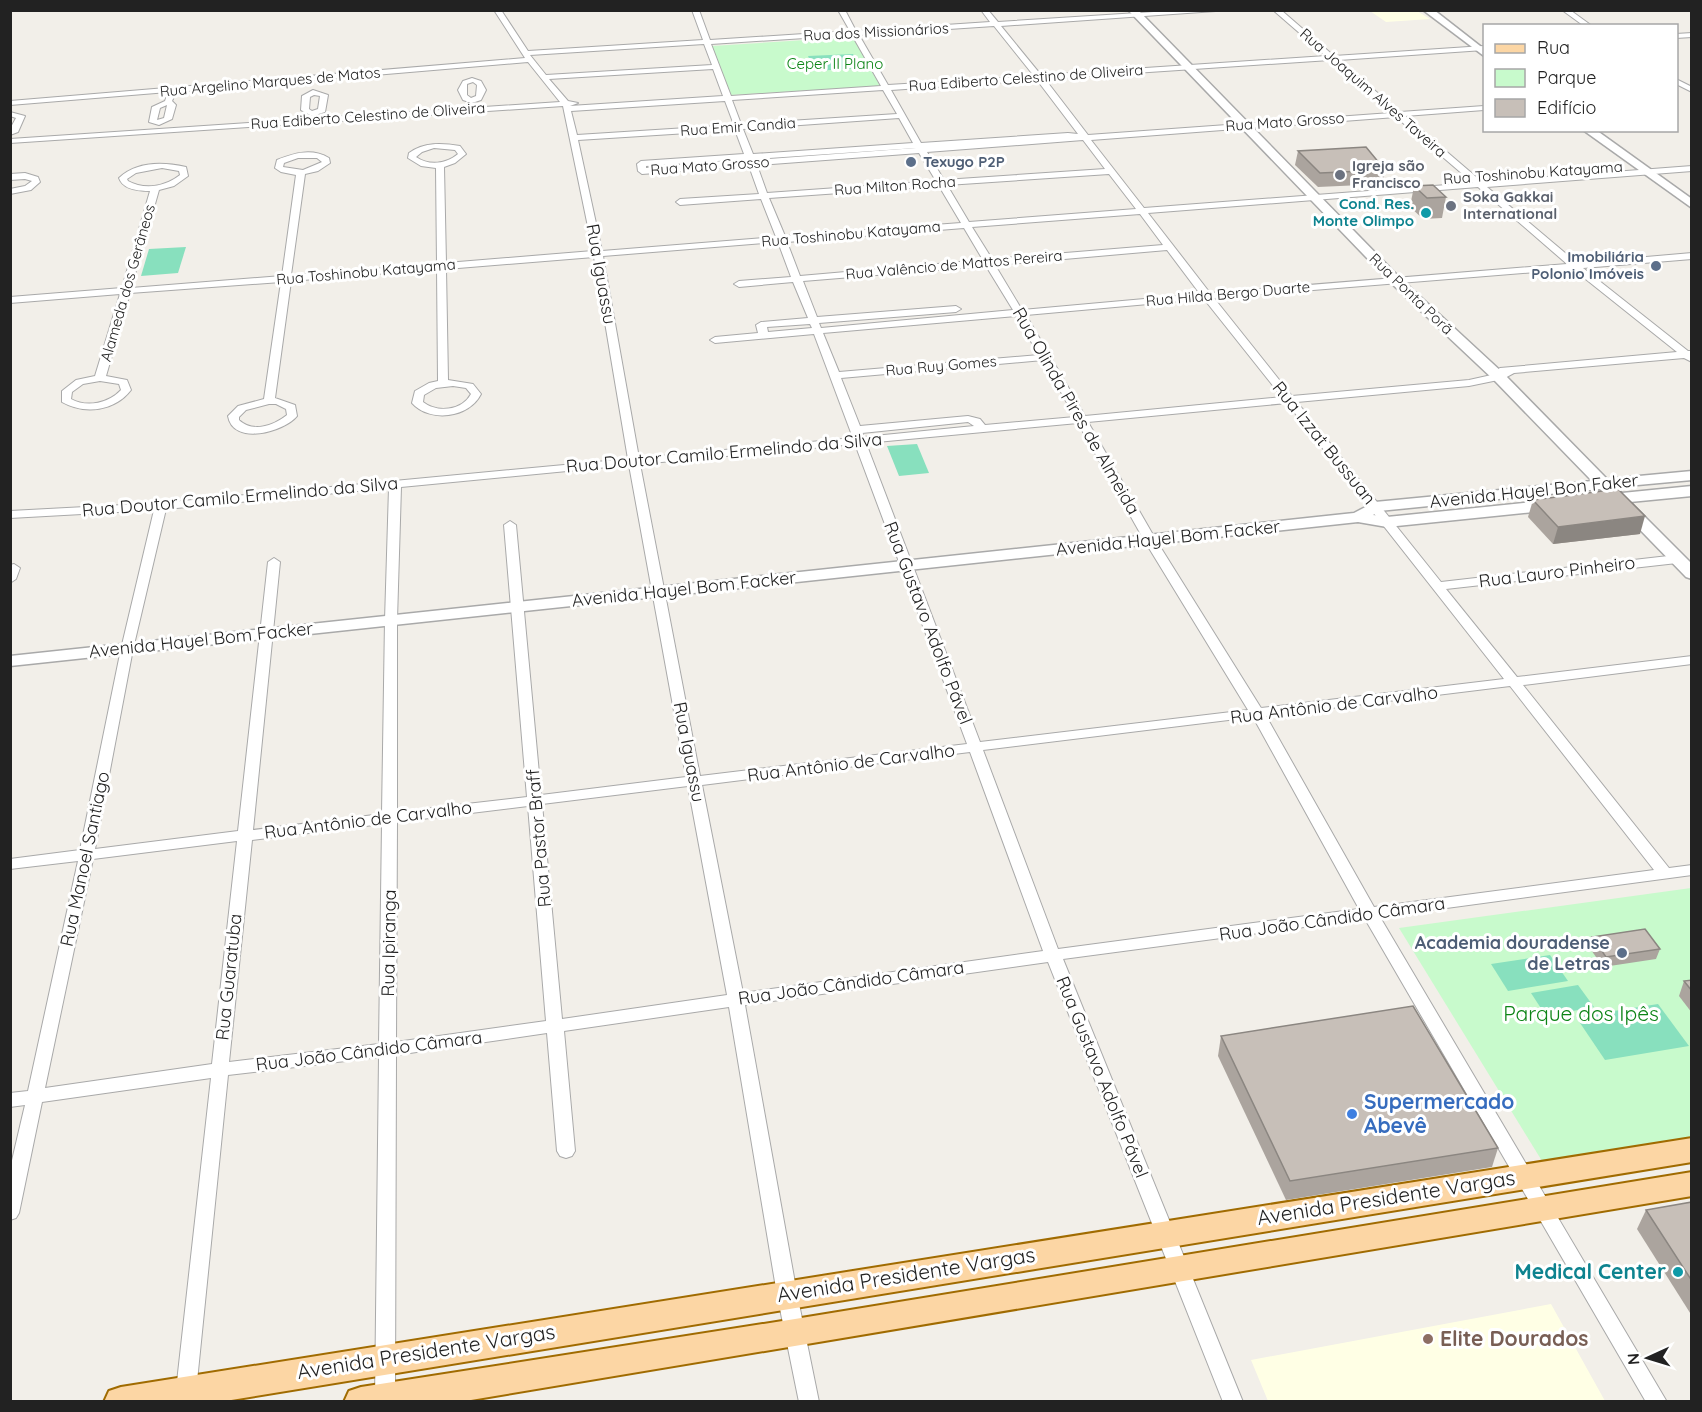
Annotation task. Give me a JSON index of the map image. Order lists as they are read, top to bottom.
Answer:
{
  "streets": {
    "main road": ["Avenida Presidente Vargas"],
    "street": [
      "Rua dos Missionários",
      "Rua Ediberto Celestino de Oliveira",
      "Rua Argelino Marques de Matos",
      "Rua Joaquim Alves Taveira",
      "Rua Mato Grosso",
      "Rua Emir Candia",
      "Rua Toshinobu Katayama",
      "Rua Milton Rocha",
      "Rua Valêncio de Mattos Pereira",
      "Rua Iguassu",
      "Alameda dos Gerâneos",
      "Rua Hilda Bergo Duarte",
      "Rua Ponta Porã",
      "Rua Ruy Gomes",
      "Rua Olinda Pires de Almeida",
      "Rua Izzat Bussuan",
      "Rua Doutor Camilo Ermelindo da Silva",
      "Avenida Hayel Bon Faker",
      "Avenida Hayel Bom Facker",
      "Rua Lauro Pinheiro",
      "Rua Gustavo Adolfo Pável",
      "Rua Antônio de Carvalho",
      "Rua Pastor Braff",
      "Rua Manoel Santiago",
      "Rua João Cândido Câmara",
      "Rua Ipiranga",
      "Rua Guaratuba"
    ]
  },
  "crossings": [
    ["Rua dos Missionários", "Rua Argelino Marques de Matos"],
    ["Rua dos Missionários", "Rua Ponta Porã"],
    ["Rua dos Missionários", "Rua Olinda Pires de Almeida"],
    ["Rua dos Missionários", "Rua Izzat Bussuan"],
    ["Rua dos Missionários", "Rua Gustavo Adolfo Pável"],
    ["Rua Ediberto Celestino de Oliveira", "Rua Joaquim Alves Taveira"],
    ["Rua Ediberto Celestino de Oliveira", "Rua Iguassu"],
    ["Rua Ediberto Celestino de Oliveira", "Rua Ponta Porã"],
    ["Rua Ediberto Celestino de Oliveira", "Rua Olinda Pires de Almeida"],
    ["Rua Ediberto Celestino de Oliveira", "Rua Izzat Bussuan"],
    ["Rua Ediberto Celestino de Oliveira", "Rua Gustavo Adolfo Pável"],
    ["Rua Joaquim Alves Taveira", "Rua Mato Grosso"],
    ["Rua Joaquim Alves Taveira", "Rua Toshinobu Katayama"],
    ["Rua Joaquim Alves Taveira", "Rua Hilda Bergo Duarte"],
    ["Rua Joaquim Alves Taveira", "Rua Doutor Camilo Ermelindo da Silva"],
    ["Rua Mato Grosso", "Rua Ponta Porã"],
    ["Rua Mato Grosso", "Rua Olinda Pires de Almeida"],
    ["Rua Mato Grosso", "Rua Izzat Bussuan"],
    ["Rua Mato Grosso", "Rua Gustavo Adolfo Pável"],
    ["Rua Emir Candia", "Rua Iguassu"],
    ["Rua Emir Candia", "Rua Olinda Pires de Almeida"],
    ["Rua Emir Candia", "Rua Gustavo Adolfo Pável"],
    ["Rua Toshinobu Katayama", "Rua Iguassu"],
    ["Rua Toshinobu Katayama", "Alameda dos Gerâneos"],
    ["Rua Toshinobu Katayama", "Rua Ponta Porã"],
    ["Rua Toshinobu Katayama", "Rua Olinda Pires de Almeida"],
    ["Rua Toshinobu Katayama", "Rua Izzat Bussuan"],
    ["Rua Toshinobu Katayama", "Rua Gustavo Adolfo Pável"],
    ["Rua Milton Rocha", "Rua Olinda Pires de Almeida"],
    ["Rua Milton Rocha", "Rua Izzat Bussuan"],
    ["Rua Milton Rocha", "Rua Gustavo Adolfo Pável"],
    ["Rua Valêncio de Mattos Pereira", "Rua Olinda Pires de Almeida"],
    ["Rua Valêncio de Mattos Pereira", "Rua Izzat Bussuan"],
    ["Rua Valêncio de Mattos Pereira", "Rua Gustavo Adolfo Pável"],
    ["Rua Iguassu", "Rua Doutor Camilo Ermelindo da Silva"],
    ["Rua Iguassu", "Avenida Hayel Bom Facker"],
    ["Rua Iguassu", "Rua Antônio de Carvalho"],
    ["Rua Iguassu", "Rua João Cândido Câmara"],
    ["Rua Iguassu", "Avenida Presidente Vargas"],
    ["Rua Hilda Bergo Duarte", "Rua Ponta Porã"],
    ["Rua Hilda Bergo Duarte", "Rua Olinda Pires de Almeida"],
    ["Rua Hilda Bergo Duarte", "Rua Izzat Bussuan"],
    ["Rua Hilda Bergo Duarte", "Rua Gustavo Adolfo Pável"],
    ["Rua Ponta Porã", "Rua Doutor Camilo Ermelindo da Silva"],
    ["Rua Ponta Porã", "Avenida Hayel Bon Faker"],
    ["Rua Ponta Porã", "Avenida Hayel Bom Facker"],
    ["Rua Ponta Porã", "Rua Lauro Pinheiro"],
    ["Rua Ruy Gomes", "Rua Olinda Pires de Almeida"],
    ["Rua Ruy Gomes", "Rua Gustavo Adolfo Pável"],
    ["Rua Olinda Pires de Almeida", "Rua Doutor Camilo Ermelindo da Silva"],
    ["Rua Olinda Pires de Almeida", "Avenida Hayel Bom Facker"],
    ["Rua Olinda Pires de Almeida", "Rua Antônio de Carvalho"],
    ["Rua Olinda Pires de Almeida", "Rua João Cândido Câmara"],
    ["Rua Olinda Pires de Almeida", "Avenida Presidente Vargas"],
    ["Rua Izzat Bussuan", "Rua Doutor Camilo Ermelindo da Silva"],
    ["Rua Izzat Bussuan", "Avenida Hayel Bon Faker"],
    ["Rua Izzat Bussuan", "Avenida Hayel Bom Facker"],
    ["Rua Izzat Bussuan", "Rua Lauro Pinheiro"],
    ["Rua Izzat Bussuan", "Rua Antônio de Carvalho"],
    ["Rua Izzat Bussuan", "Rua João Cândido Câmara"],
    ["Rua Doutor Camilo Ermelindo da Silva", "Rua Gustavo Adolfo Pável"],
    ["Rua Doutor Camilo Ermelindo da Silva", "Rua Manoel Santiago"],
    ["Rua Doutor Camilo Ermelindo da Silva", "Rua Ipiranga"],
    ["Avenida Hayel Bon Faker", "Avenida Hayel Bom Facker"],
    ["Avenida Hayel Bom Facker", "Rua Gustavo Adolfo Pável"],
    ["Avenida Hayel Bom Facker", "Rua Pastor Braff"],
    ["Avenida Hayel Bom Facker", "Rua Manoel Santiago"],
    ["Avenida Hayel Bom Facker", "Rua Ipiranga"],
    ["Avenida Hayel Bom Facker", "Rua Guaratuba"],
    ["Rua Gustavo Adolfo Pável", "Rua Antônio de Carvalho"],
    ["Rua Gustavo Adolfo Pável", "Rua João Cândido Câmara"],
    ["Rua Gustavo Adolfo Pável", "Avenida Presidente Vargas"],
    ["Rua Antônio de Carvalho", "Rua Pastor Braff"],
    ["Rua Antônio de Carvalho", "Rua Manoel Santiago"],
    ["Rua Antônio de Carvalho", "Rua Ipiranga"],
    ["Rua Antônio de Carvalho", "Rua Guaratuba"],
    ["Rua Pastor Braff", "Rua João Cândido Câmara"],
    ["Rua Manoel Santiago", "Rua João Cândido Câmara"],
    ["Rua João Cândido Câmara", "Rua Ipiranga"],
    ["Rua João Cândido Câmara", "Rua Guaratuba"],
    ["Rua Ipiranga", "Avenida Presidente Vargas"],
    ["Rua Guaratuba", "Avenida Presidente Vargas"]
  ],
  "parks": ["Ceper II Plano", "Parque dos Ipês"],
  "places": [
    "Texugo P2P",
    "Igreja são Francisco",
    "Soka Gakkai International",
    "Cond. Res. Monte Olimpo",
    "Imobiliária Polonio Imóveis",
    "Academia douradense de Letras",
    "Supermercado Abevê",
    "Medical Center",
    "Elite Dourados"
  ],
  "legend": ["Rua", "Parque", "Edifício"],
  "north": "left"
}
